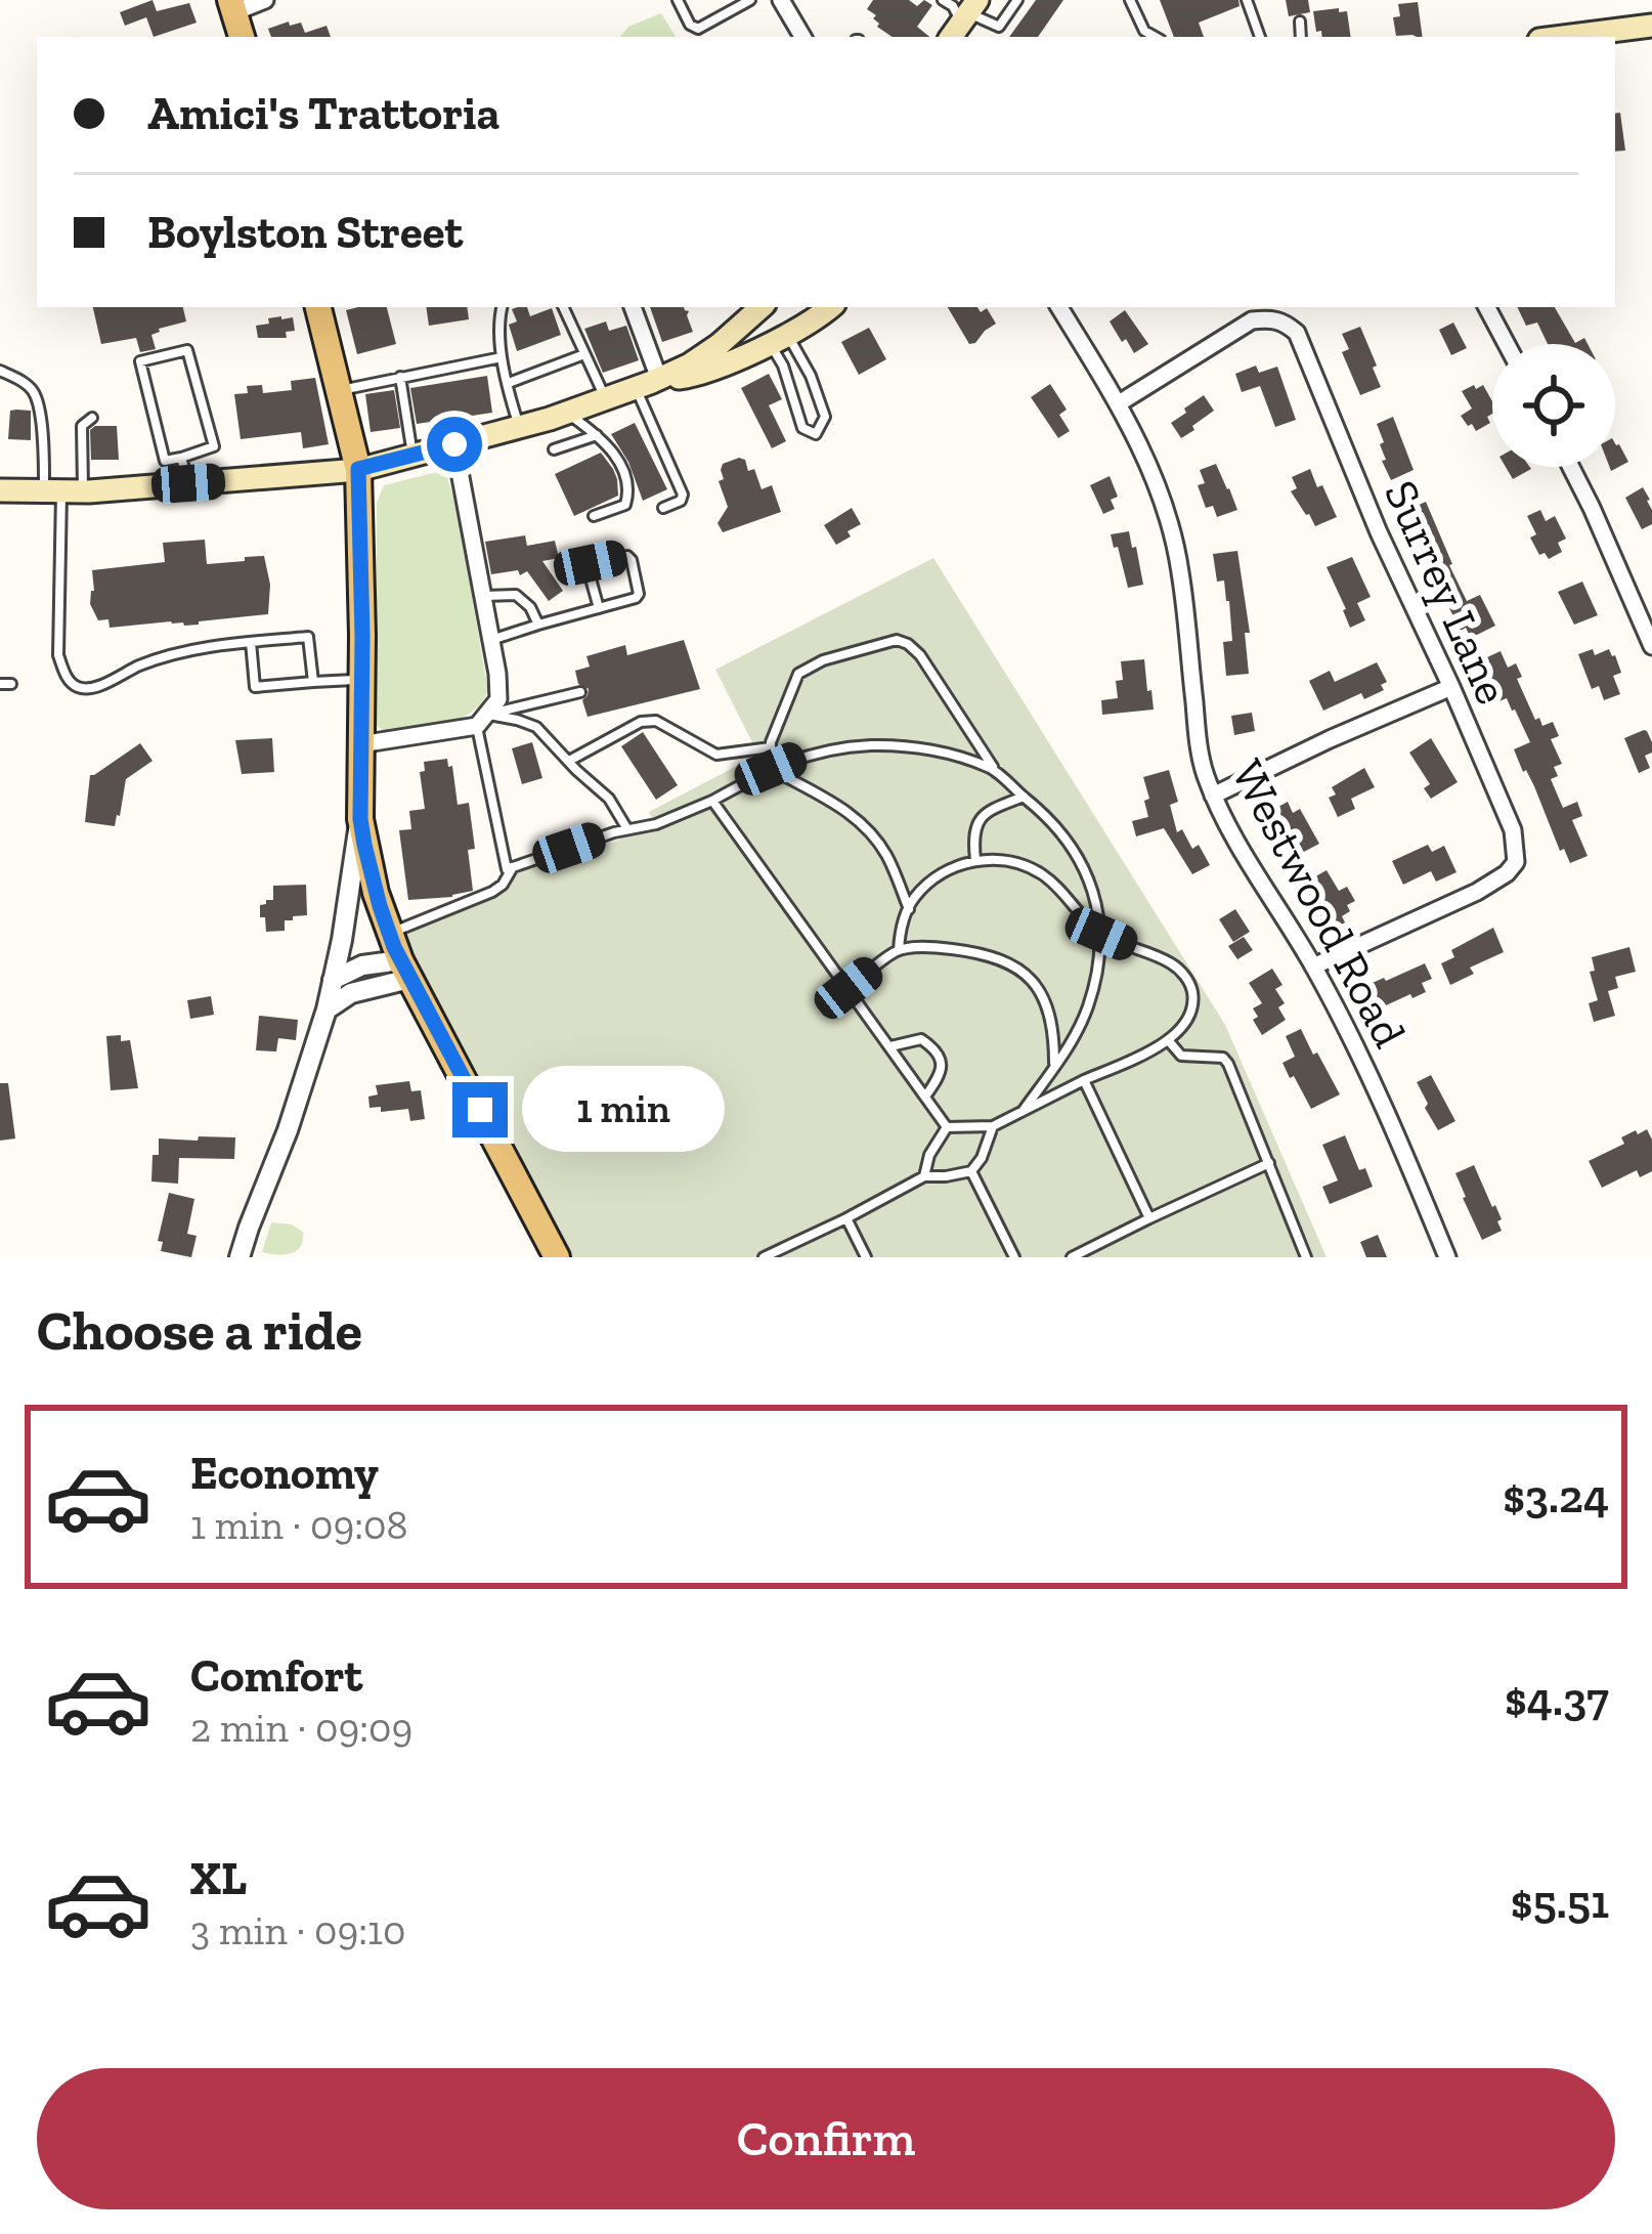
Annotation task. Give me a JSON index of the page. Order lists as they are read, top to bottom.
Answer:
{
  "streets": {
    "street": ["Surrey Lane", "Westwood Road"]
  },
  "crossings": [
    ["Surrey Lane", "Westwood Road"]
  ],
  "page": {
    "banner": ["Amici's Trattoria", "Boylston Street"],
    "bubble": "1 min",
    "heading": "Choose a ride",
    "list": [
      {
        "name": "Economy",
        "note": "1 min · 09:08",
        "value": "$3.24"
      },
      {
        "name": "Comfort",
        "note": "2 min · 09:09",
        "value": "$4.37"
      },
      {
        "name": "XL",
        "note": "3 min · 09:10",
        "value": "$5.51"
      }
    ],
    "buttons": "Confirm"
  }
}
